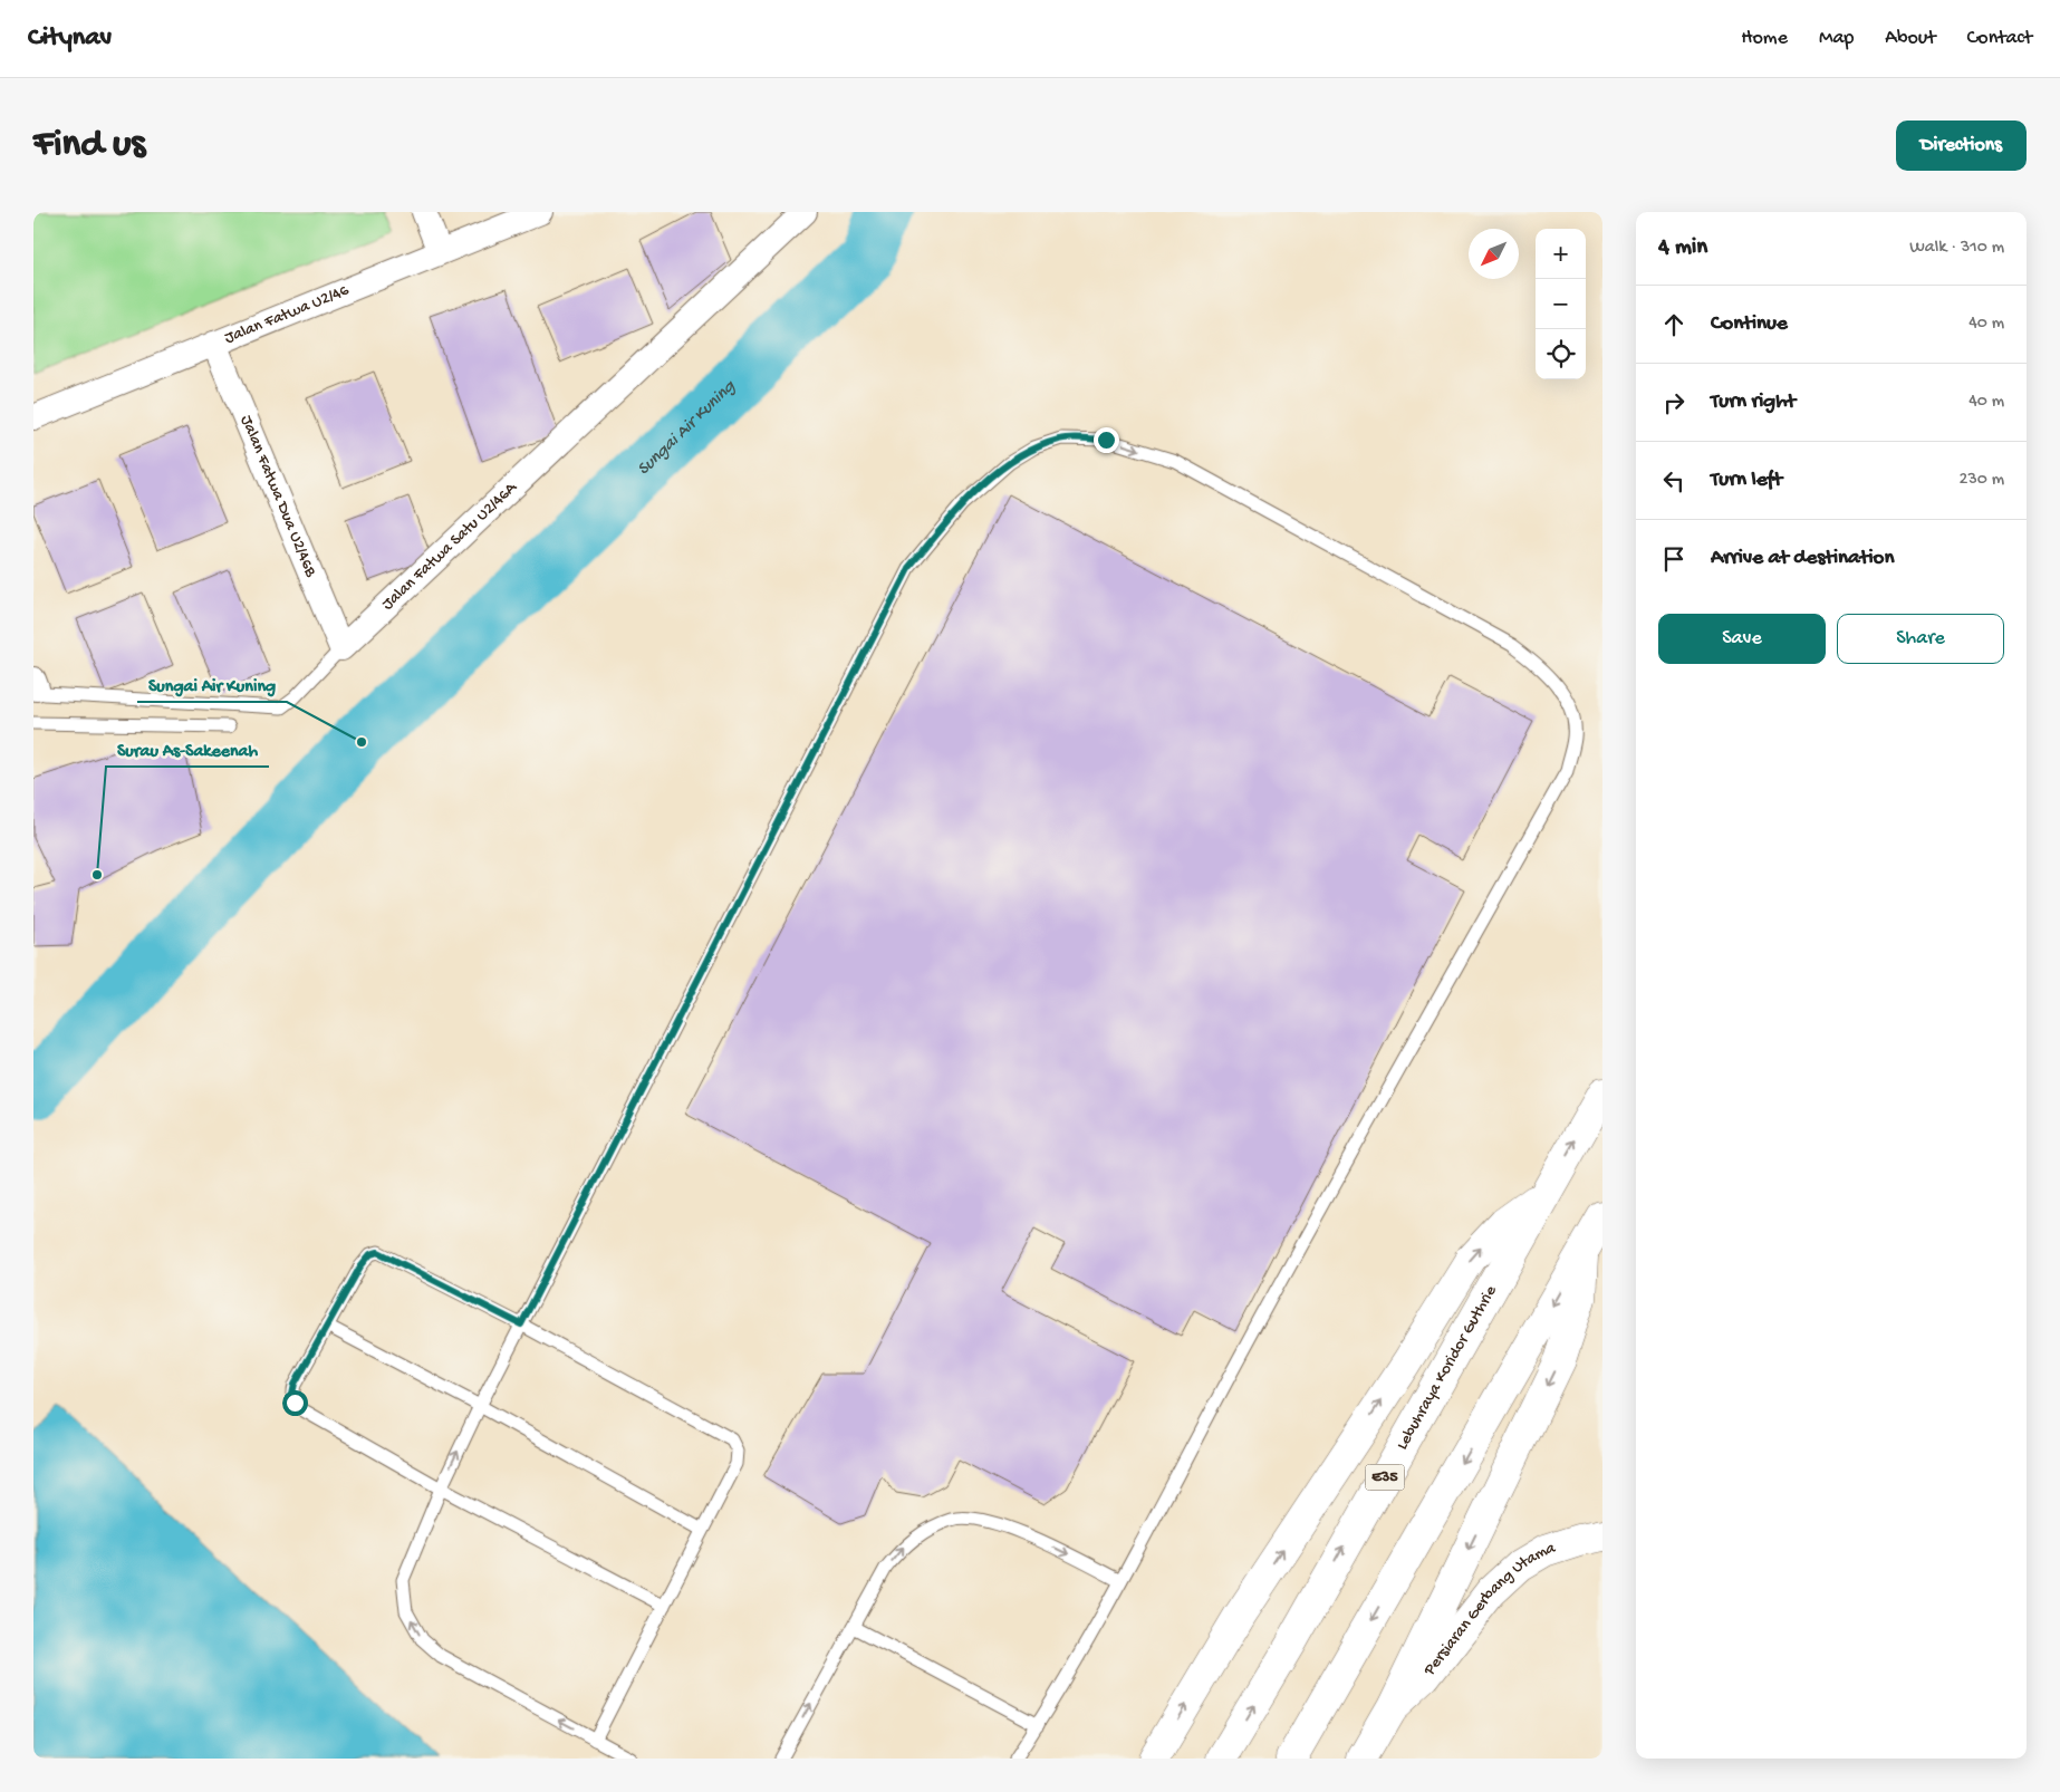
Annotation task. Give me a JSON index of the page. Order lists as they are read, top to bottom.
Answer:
{
  "streets": {
    "main road": ["Lebuhraya Koridor Guthrie", "E35", "Persiaran Gerbang Utama"],
    "street": ["Jalan Fatwa U2/46", "Jalan Fatwa Dua U2/46B", "Jalan Fatwa Satu U2/46A"]
  },
  "crossings": [
    ["Jalan Fatwa U2/46", "Jalan Fatwa Dua U2/46B"],
    ["Jalan Fatwa Dua U2/46B", "Jalan Fatwa Satu U2/46A"]
  ],
  "water": ["Sungai Air Kuning"],
  "places": ["Sungai Air Kuning", "Surau As-Sakeenah"],
  "north": "bottom left",
  "page": {
    "header": "Citynav",
    "nav": [
      "Home",
      "Map",
      "About",
      "Contact"
    ],
    "buttons": [
      "Directions",
      ["Save", "Share"]
    ],
    "title": "Find us",
    "heading": ["4 min", "Walk · 310 m"],
    "map_buttons": ["+", "−"],
    "list": [
      ["Continue", "40 m"],
      ["Turn right", "40 m"],
      ["Turn left", "230 m"],
      "Arrive at destination"
    ]
  }
}
